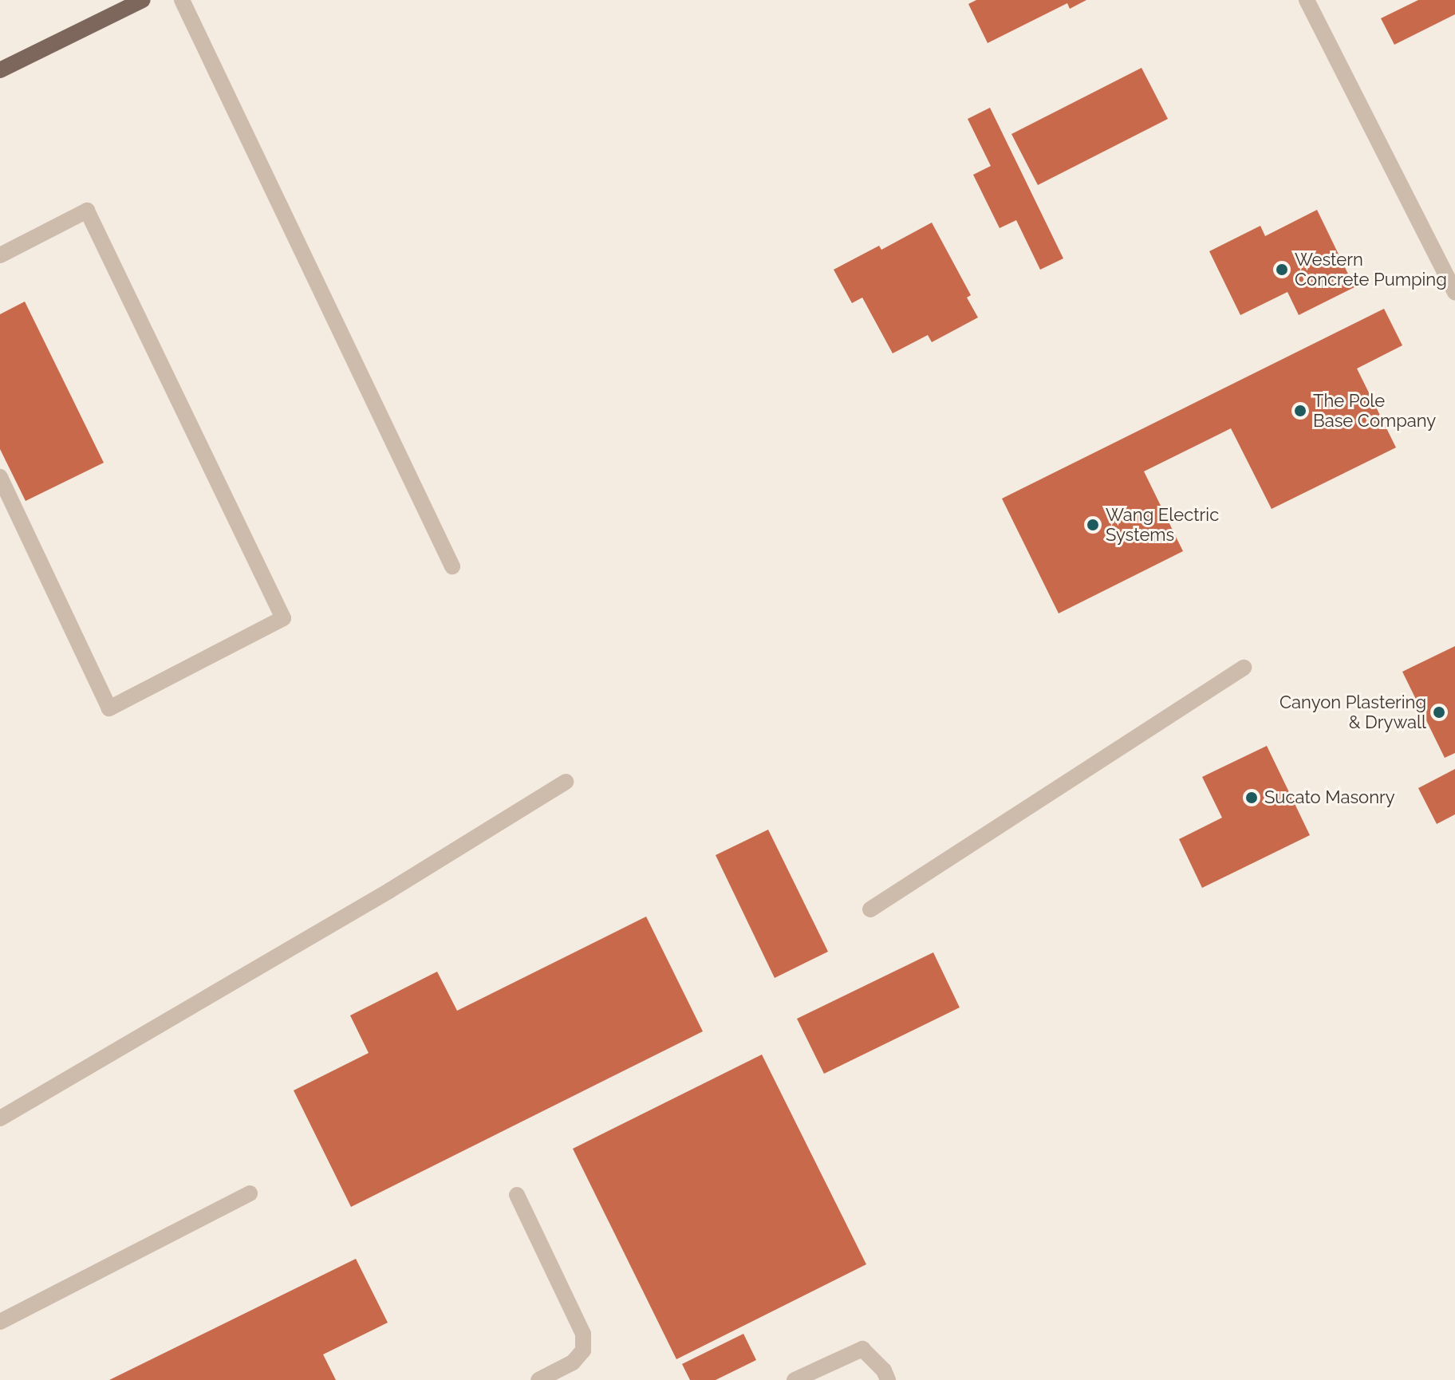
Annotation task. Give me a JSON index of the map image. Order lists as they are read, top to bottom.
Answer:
{
  "places": [
    "Western Concrete Pumping",
    "The Pole Base Company",
    "Wang Electric Systems",
    "Canyon Plastering & Drywall",
    "Sucato Masonry"
  ]
}
